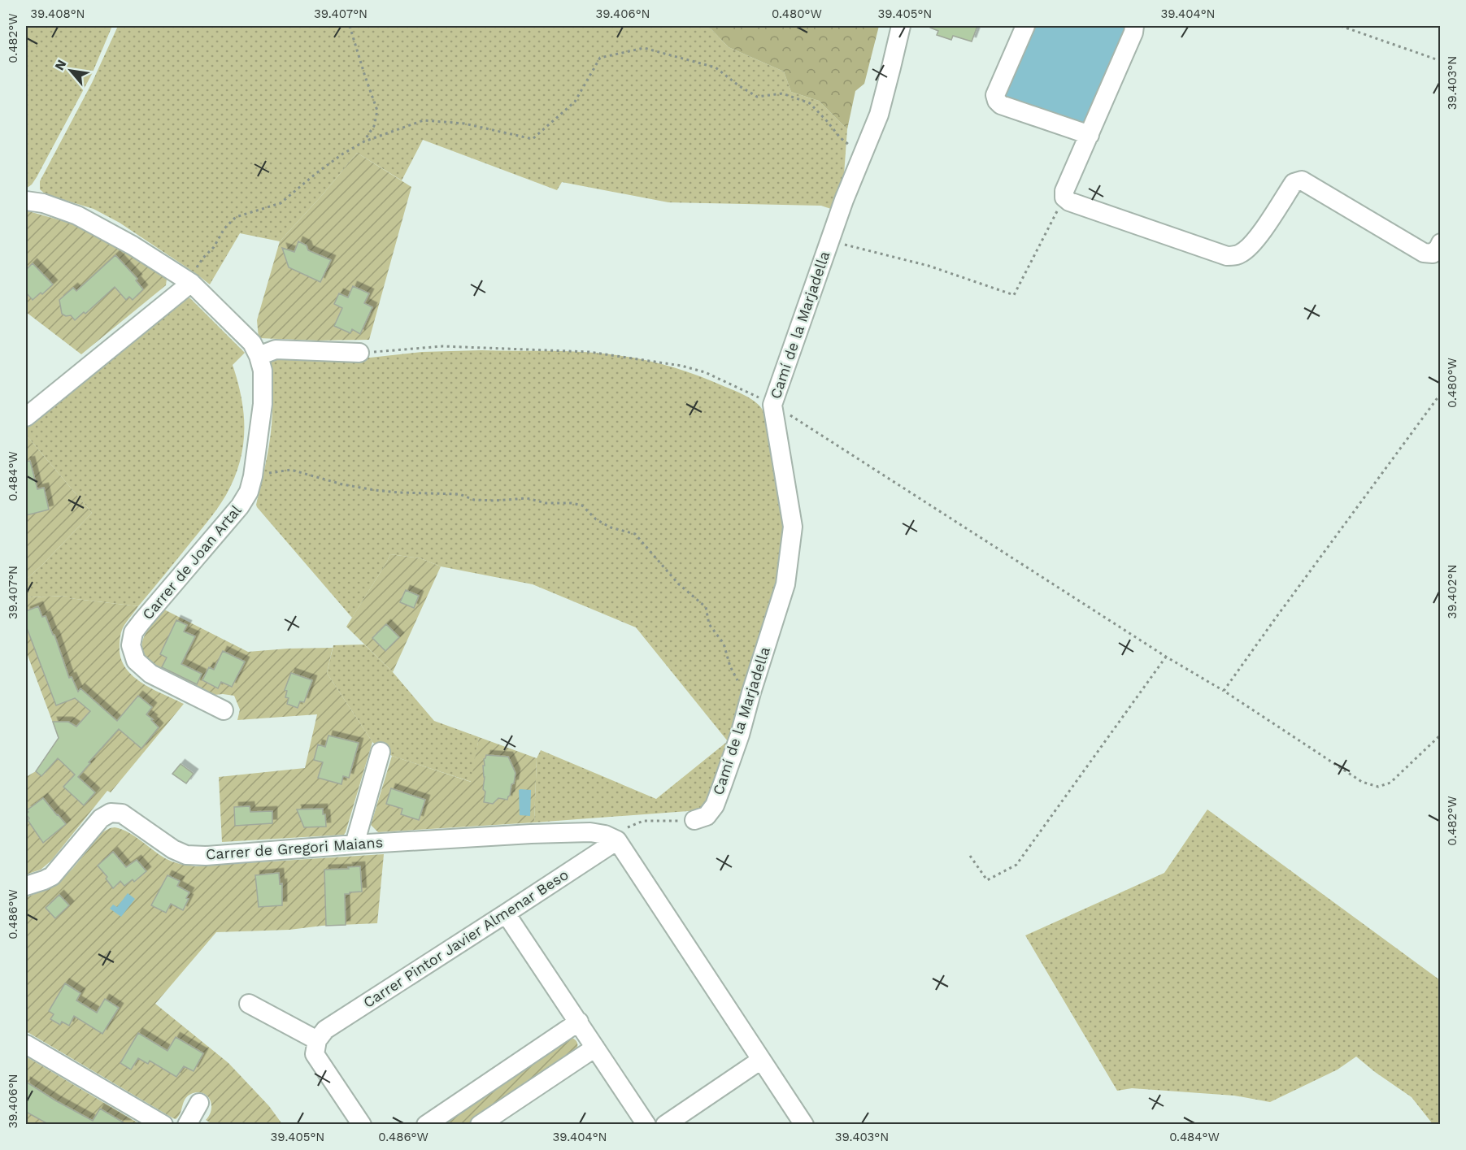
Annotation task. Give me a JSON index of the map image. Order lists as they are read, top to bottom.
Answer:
{
  "streets": {
    "street": [
      "Camí de la Marjadella",
      "Carrer de Joan Artal",
      "Carrer de Gregori Maians",
      "Carrer Pintor Javier Almenar Beso"
    ]
  },
  "crossings": [
    ["Carrer de Gregori Maians", "Carrer Pintor Javier Almenar Beso"]
  ],
  "north": "top left",
  "coordinates": [
    "39.408°N",
    "39.407°N",
    "39.406°N",
    "0.480°W",
    "39.405°N",
    "39.404°N",
    "0.482°W",
    "39.403°N",
    "0.484°W",
    "39.402°N",
    "0.486°W"
  ]
}
